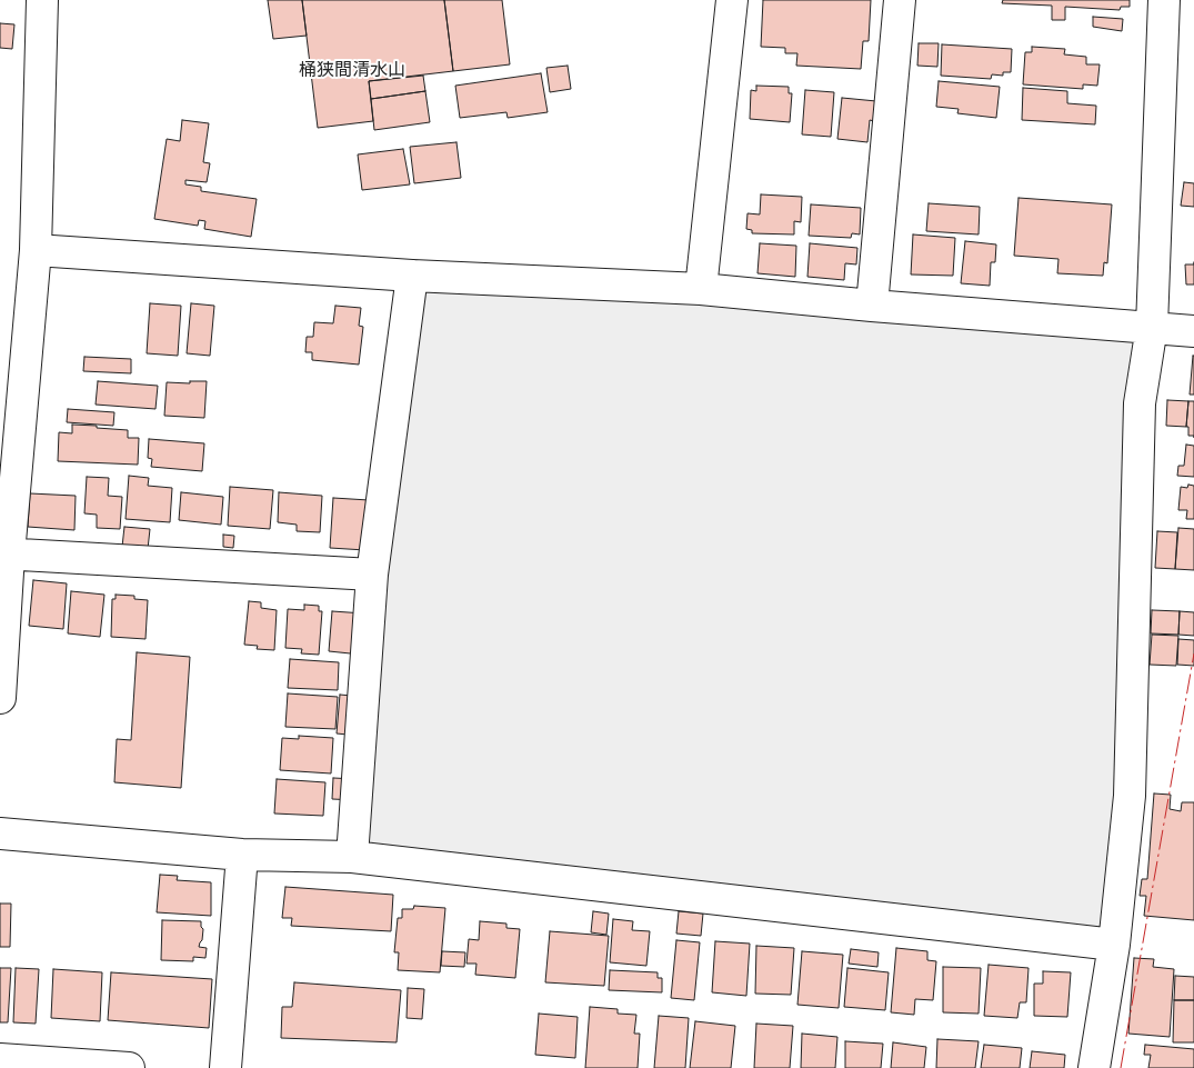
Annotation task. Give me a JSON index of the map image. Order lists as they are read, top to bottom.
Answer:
{
  "districts": ["桶狭間清水山"]
}
